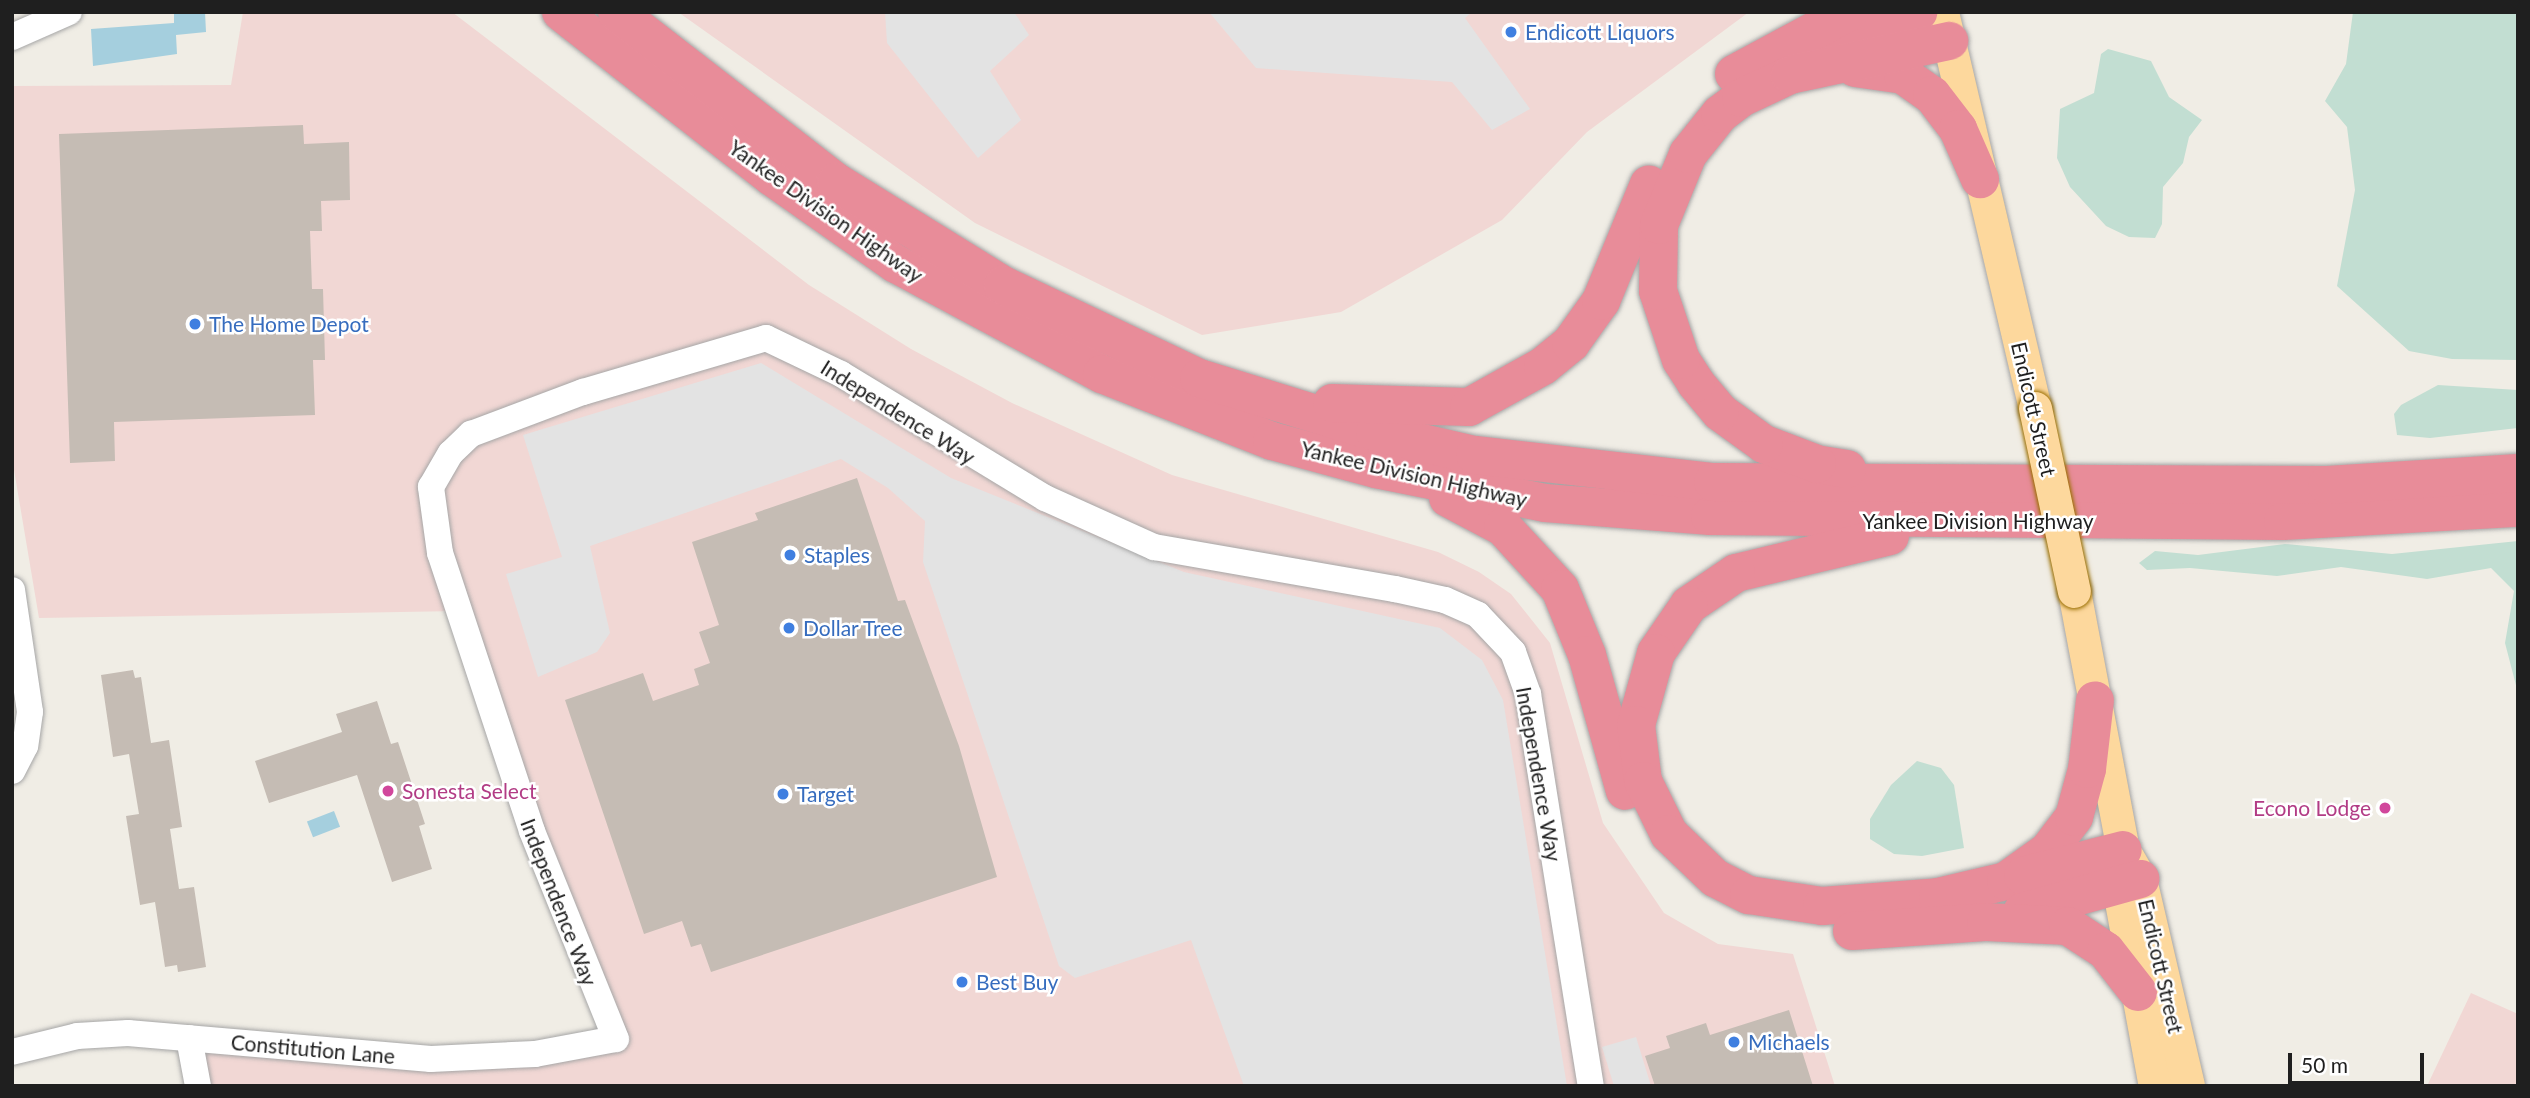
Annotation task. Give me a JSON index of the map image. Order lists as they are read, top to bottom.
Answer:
{
  "streets": {
    "highway": ["Yankee Division Highway"],
    "main road": ["Endicott Street"],
    "street": ["Independence Way", "Constitution Lane"]
  },
  "crossings": [
    ["Independence Way", "Constitution Lane"]
  ],
  "places": [
    "Endicott Liquors",
    "The Home Depot",
    "Staples",
    "Dollar Tree",
    "Sonesta Select",
    "Target",
    "Econo Lodge",
    "Best Buy",
    "Michaels"
  ],
  "scale_bar": "50 m"
}
